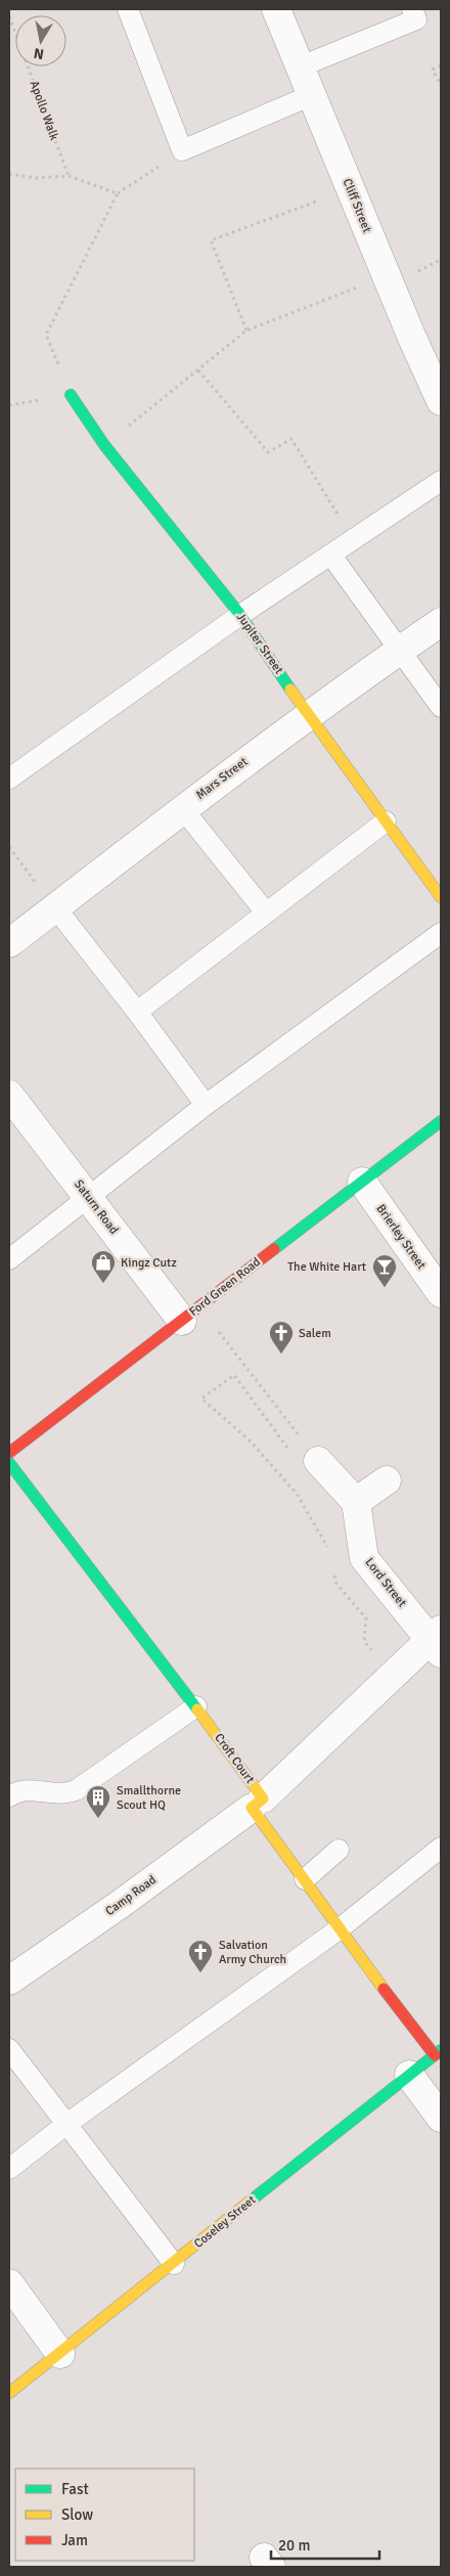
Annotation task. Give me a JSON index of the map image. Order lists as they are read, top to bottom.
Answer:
{
  "streets": {
    "street": [
      "Cliff Street",
      "Jupiter Street",
      "Mars Street",
      "Saturn Road",
      "Brierley Street",
      "Ford Green Road",
      "Lord Street",
      "Croft Court",
      "Camp Road",
      "Coseley Street"
    ],
    "path": ["Apollo Walk"]
  },
  "crossings": [
    ["Jupiter Street", "Mars Street"],
    ["Saturn Road", "Ford Green Road"],
    ["Brierley Street", "Ford Green Road"],
    ["Lord Street", "Camp Road"],
    ["Croft Court", "Camp Road"],
    ["Croft Court", "Coseley Street"]
  ],
  "places": {
    "shop": ["Kingz Cutz"],
    "bar": ["The White Hart"],
    "church": ["Salem", "Salvation Army Church"],
    "building": ["Smallthorne Scout HQ"]
  },
  "legend": ["Fast", "Slow", "Jam"],
  "scale_bar": "20 m",
  "north": "bottom"
}
